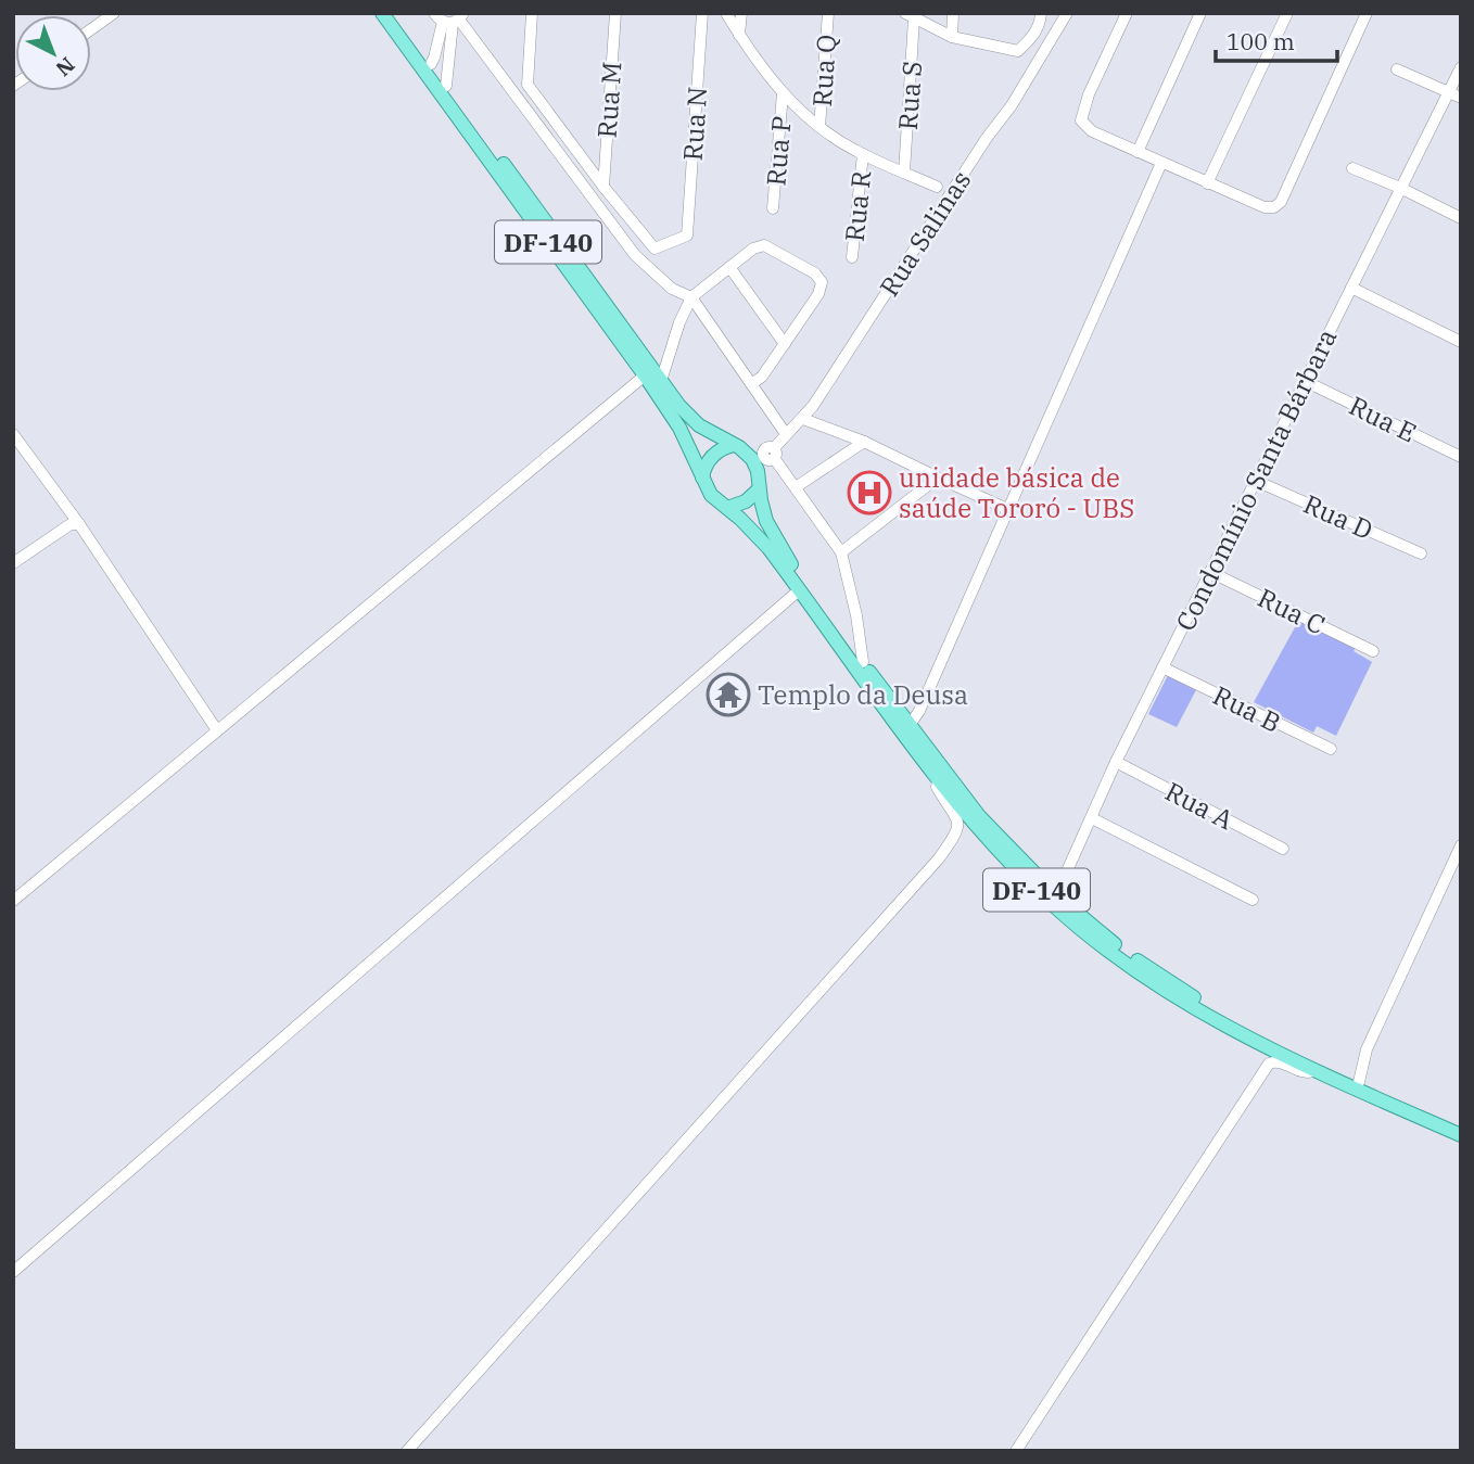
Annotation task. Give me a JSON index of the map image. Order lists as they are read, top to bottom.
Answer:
{
  "streets": {
    "main road": ["DF-140"],
    "street": [
      "Rua Q",
      "Rua S",
      "Rua M",
      "Rua N",
      "Rua P",
      "Rua R",
      "Rua Salinas",
      "Rua E",
      "Condomínio Santa Bárbara",
      "Rua D",
      "Rua C",
      "Rua B",
      "Rua A"
    ]
  },
  "crossings": [
    ["Rua M", "Rua N"],
    ["Rua Salinas", "DF-140"],
    ["DF-140", "Condomínio Santa Bárbara"],
    ["Rua E", "Condomínio Santa Bárbara"],
    ["Condomínio Santa Bárbara", "Rua D"],
    ["Condomínio Santa Bárbara", "Rua C"],
    ["Condomínio Santa Bárbara", "Rua B"],
    ["Condomínio Santa Bárbara", "Rua A"]
  ],
  "places": {
    "hospital": ["unidade básica de saúde Tororó - UBS"],
    "temple": ["Templo da Deusa"]
  },
  "scale_bar": "100 m",
  "north": "bottom right"
}
